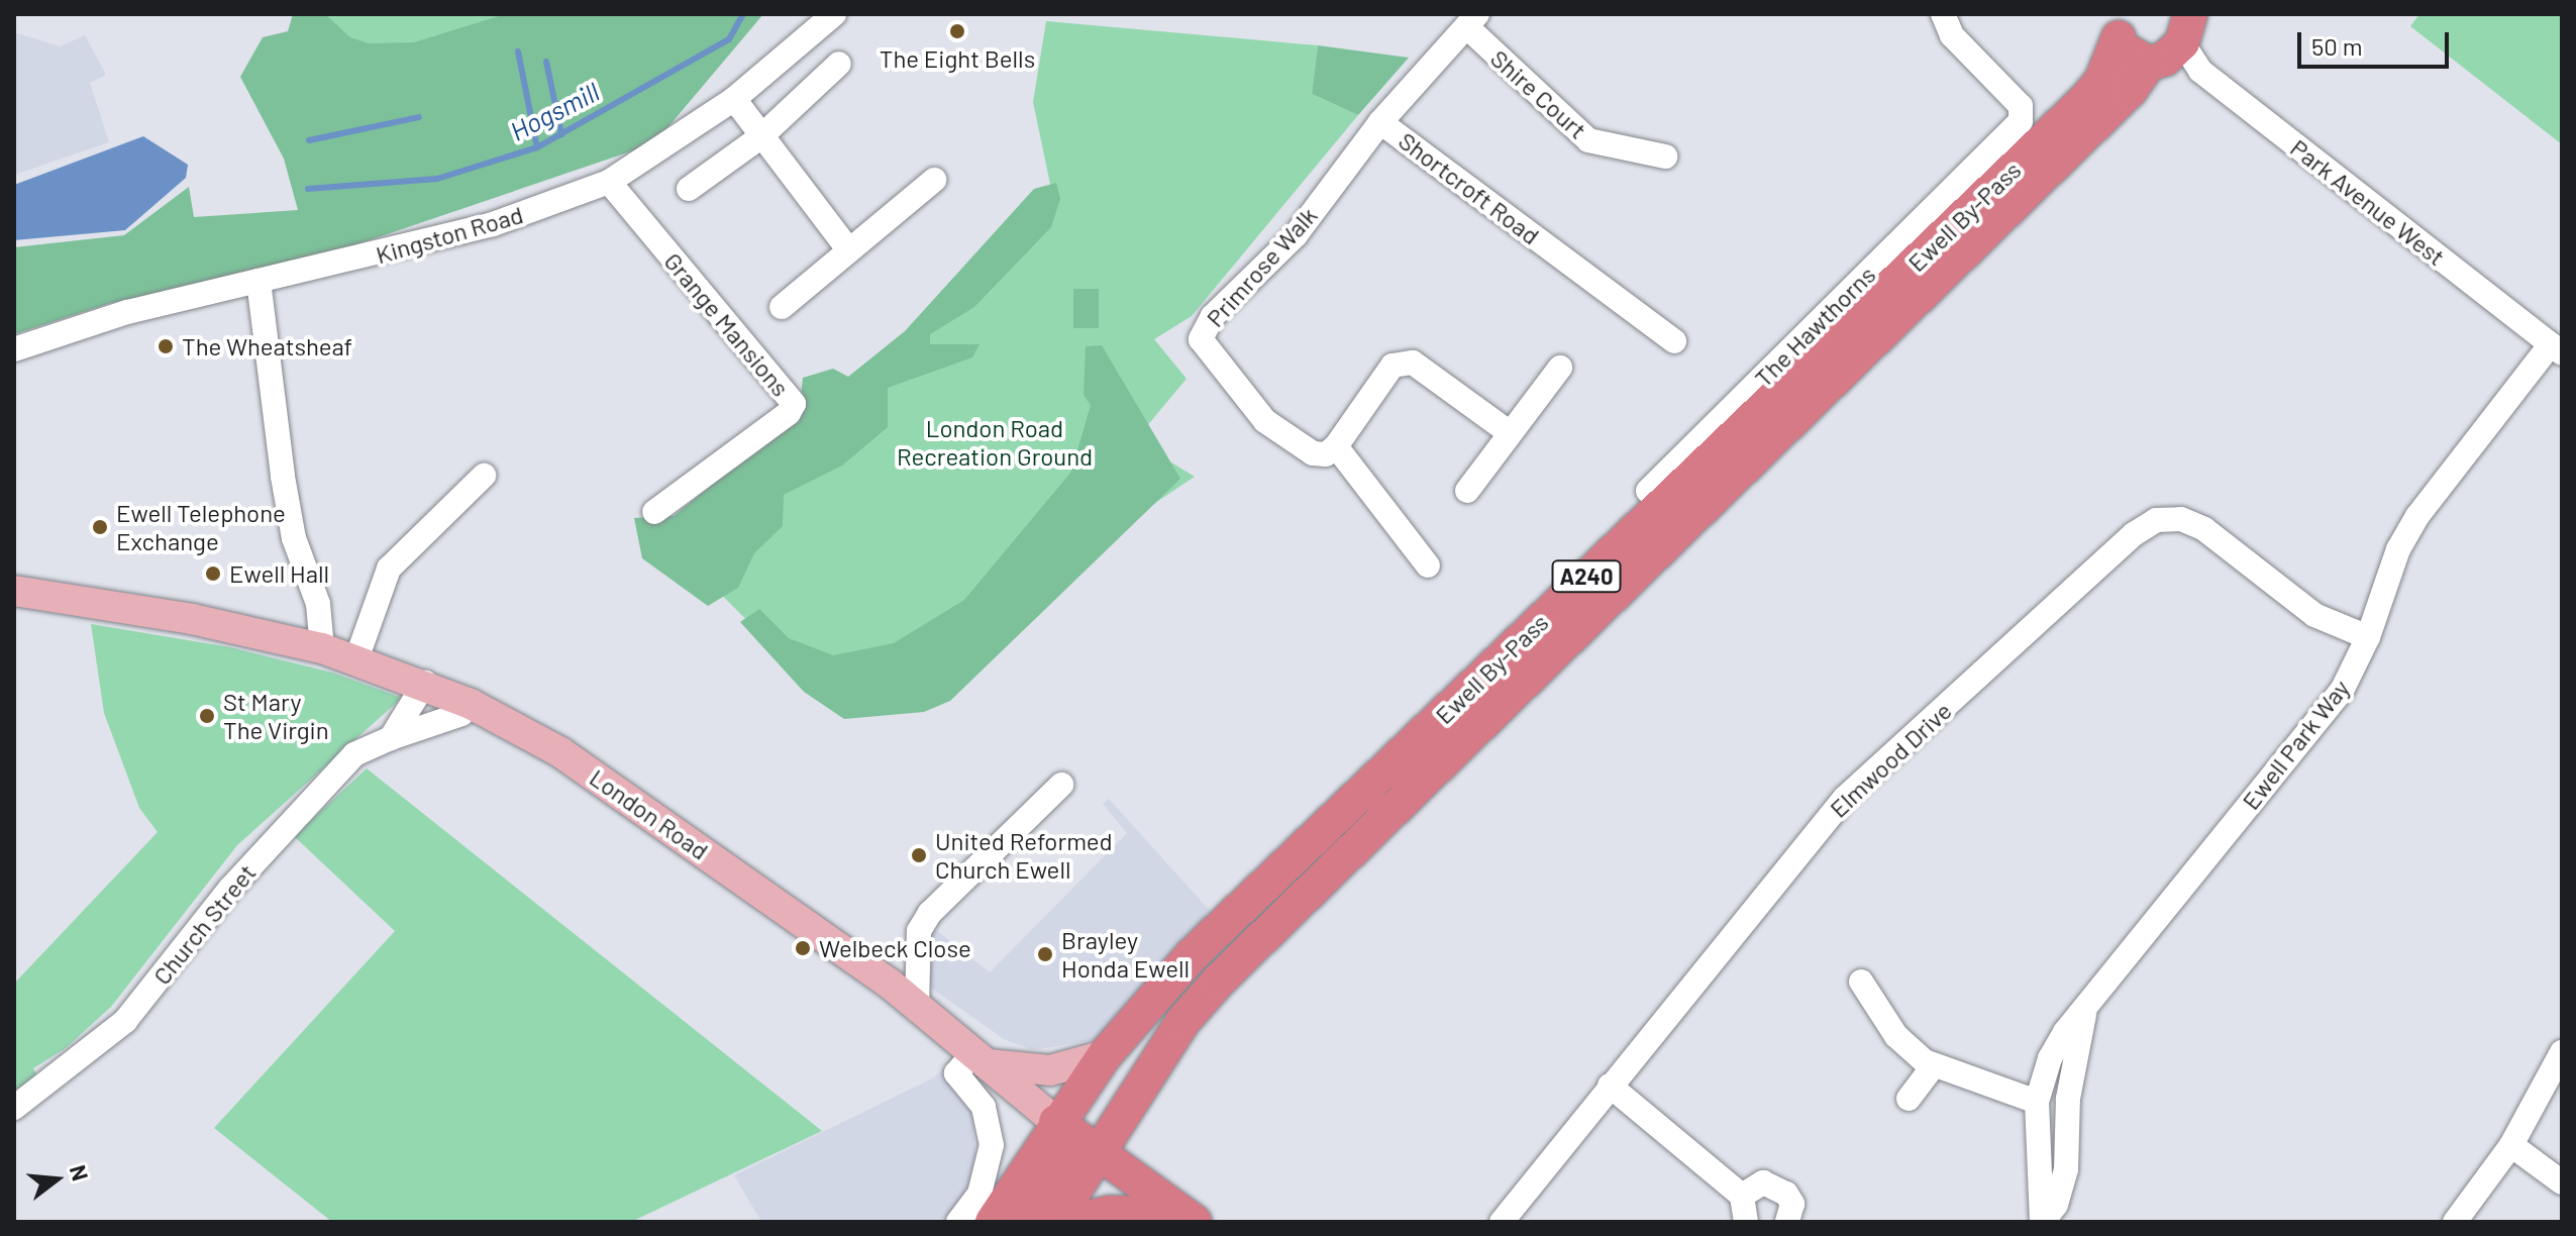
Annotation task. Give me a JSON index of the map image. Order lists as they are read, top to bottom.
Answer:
{
  "streets": {
    "highway": ["Ewell By-Pass", "A240", "London Road"],
    "street": [
      "Shire Court",
      "Shortcroft Road",
      "Park Avenue West",
      "Kingston Road",
      "Primrose Walk",
      "Grange Mansions",
      "The Hawthorns",
      "Ewell Park Way",
      "Elmwood Drive",
      "Church Street"
    ]
  },
  "crossings": [
    ["Shire Court", "Shortcroft Road"],
    ["Shortcroft Road", "Primrose Walk"],
    ["Park Avenue West", "Ewell Park Way"],
    ["Ewell By-Pass", "London Road"],
    ["Kingston Road", "Grange Mansions"],
    ["Ewell Park Way", "Elmwood Drive"],
    ["London Road", "Church Street"]
  ],
  "water": ["Hogsmill"],
  "parks": ["London Road Recreation Ground"],
  "places": [
    "The Eight Bells",
    "The Wheatsheaf",
    "Ewell Telephone Exchange",
    "Ewell Hall",
    "St Mary The Virgin",
    "United Reformed Church Ewell",
    "Welbeck Close",
    "Brayley Honda Ewell"
  ],
  "scale_bar": "50 m",
  "north": "right"
}
